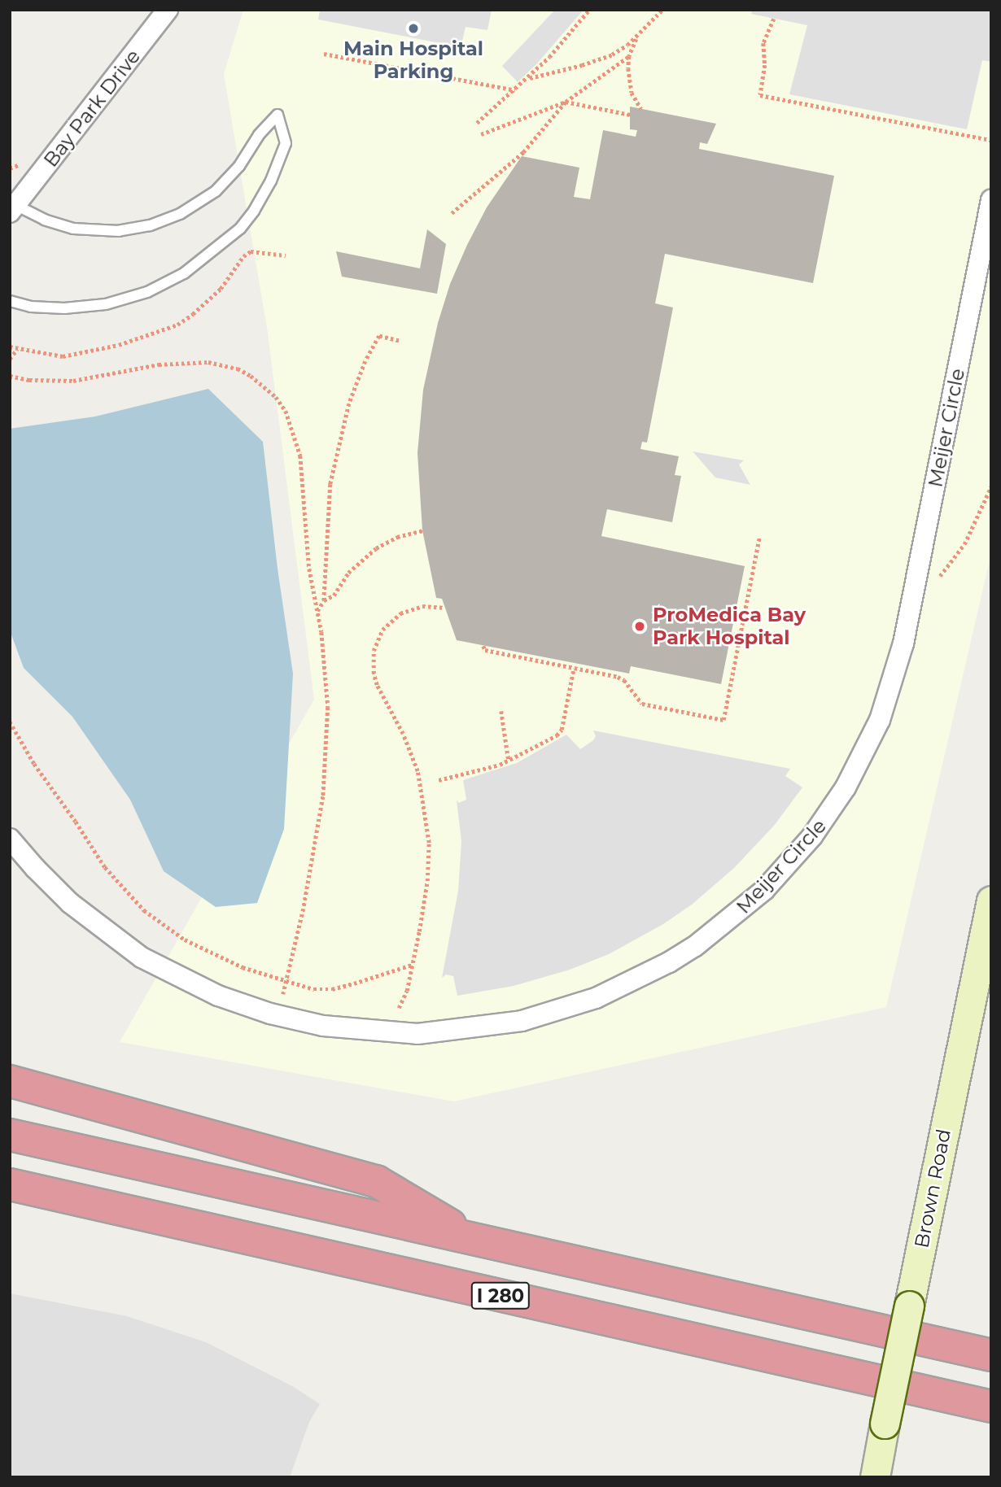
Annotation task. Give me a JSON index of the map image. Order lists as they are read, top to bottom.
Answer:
{
  "streets": {
    "highway": ["I 280"],
    "street": ["Bay Park Drive", "Meijer Circle", "Brown Road"]
  },
  "places": ["Main Hospital Parking", "ProMedica Bay Park Hospital"]
}
